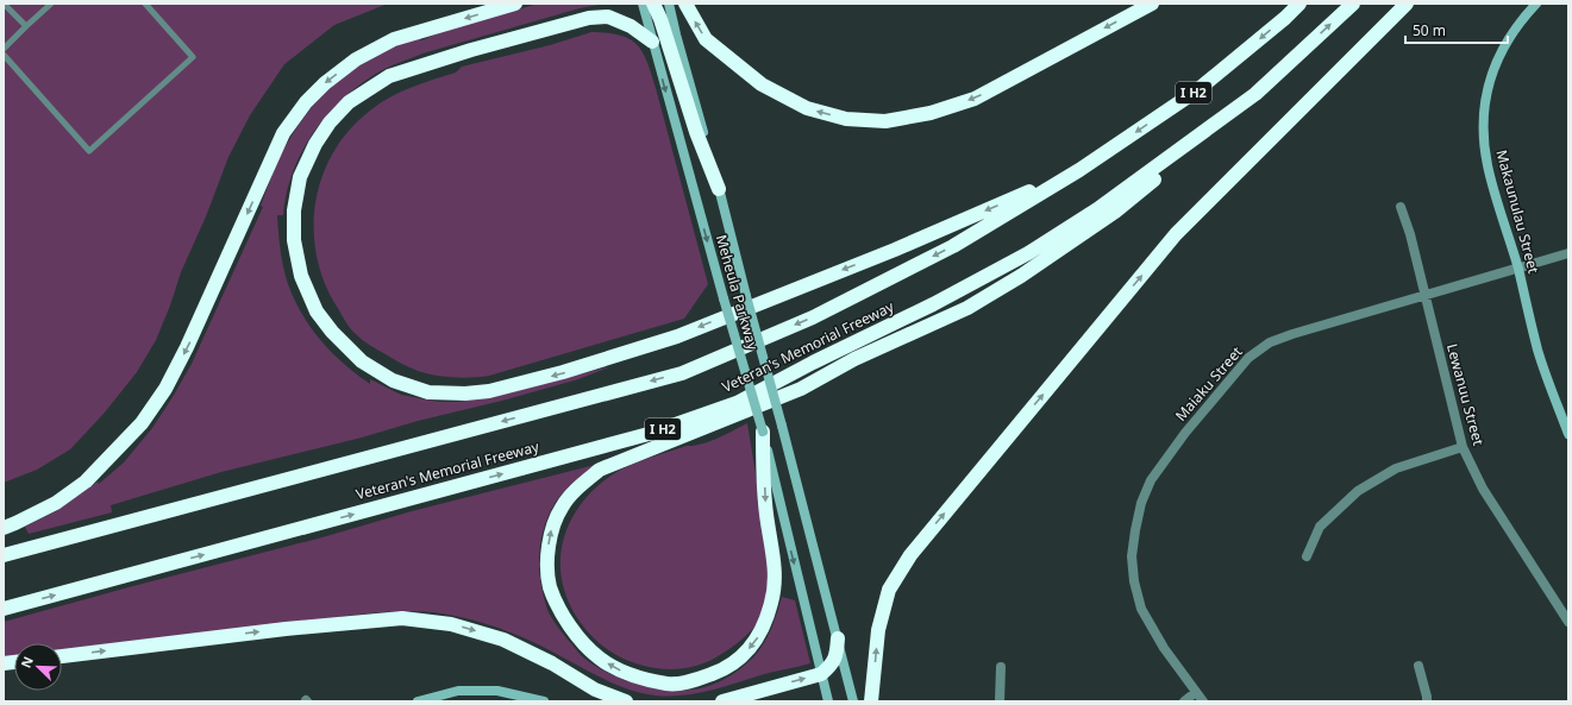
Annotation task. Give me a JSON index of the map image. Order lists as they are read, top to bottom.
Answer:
{
  "streets": {
    "highway": ["I H2", "Veteran's Memorial Freeway"],
    "main road": ["Makaunulau Street", "Meheula Parkway"],
    "street": ["Maiaku Street", "Lewanuu Street"]
  },
  "crossings": [
    ["Makaunulau Street", "Maiaku Street"],
    ["Maiaku Street", "Lewanuu Street"]
  ],
  "scale_bar": "50 m",
  "north": "top left"
}
